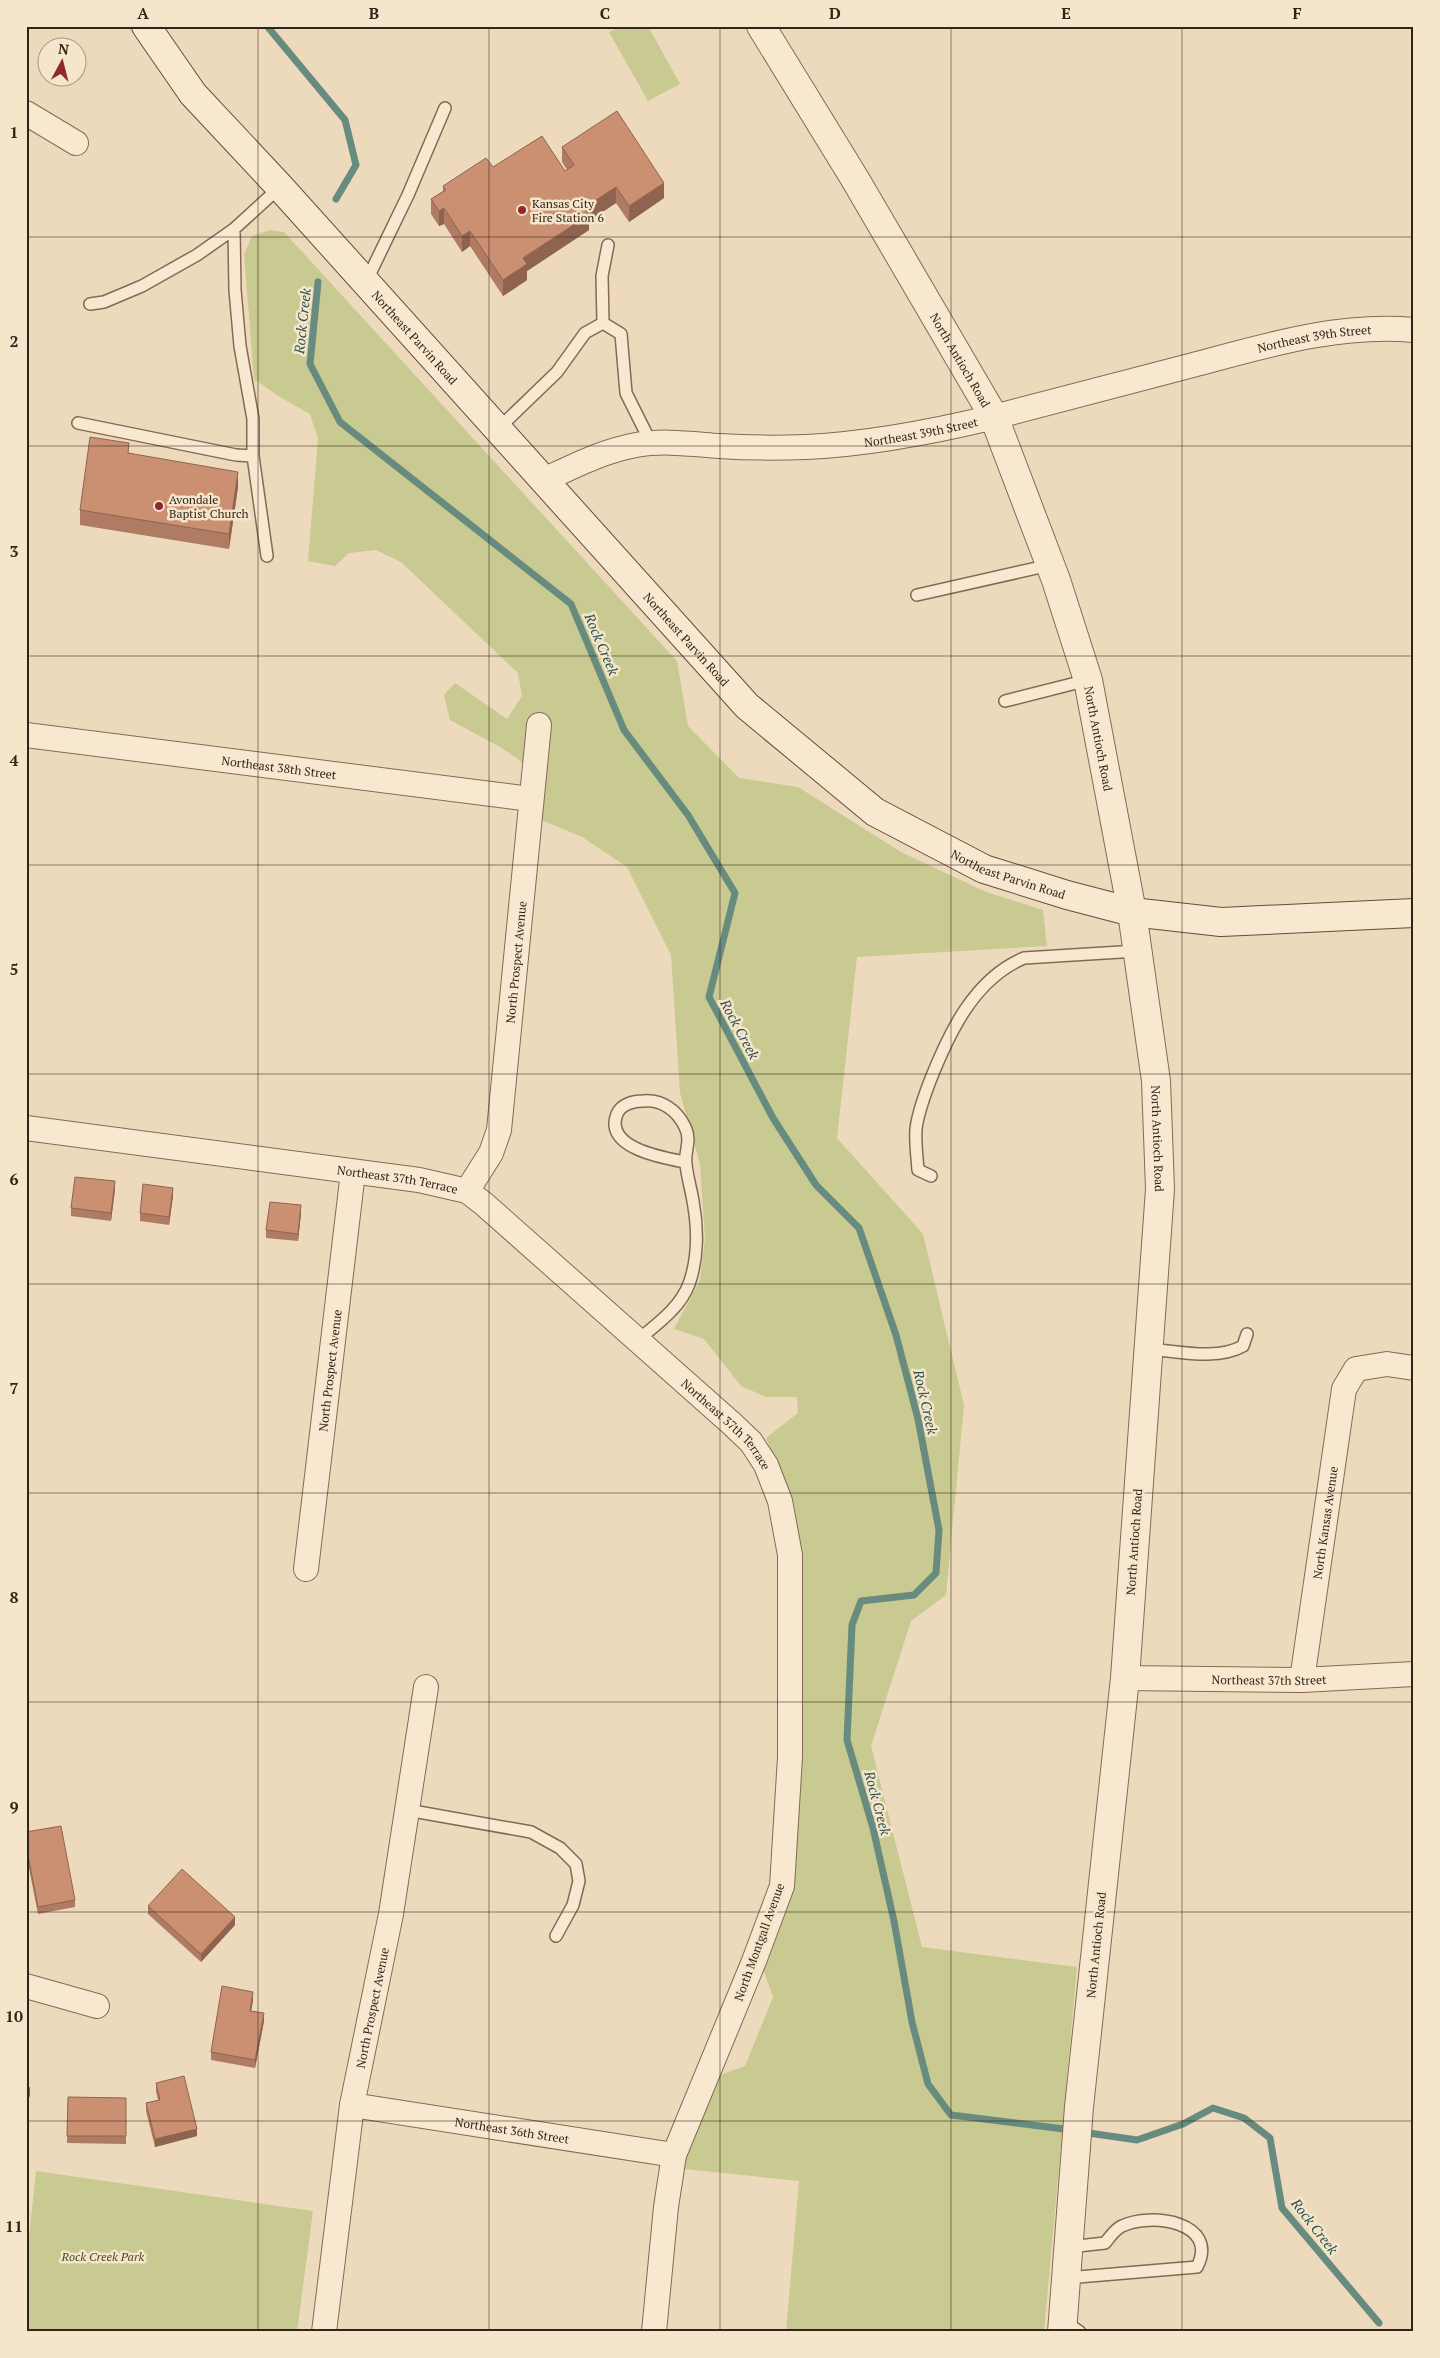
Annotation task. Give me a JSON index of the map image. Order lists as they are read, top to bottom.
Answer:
{
  "streets": {
    "street": [
      "Northeast Parvin Road",
      "Northeast 39th Street",
      "North Antioch Road",
      "Northeast 38th Street",
      "North Prospect Avenue",
      "Northeast 37th Terrace",
      "North Kansas Avenue",
      "Northeast 37th Street",
      "North Montgall Avenue",
      "Northeast 36th Street"
    ]
  },
  "crossings": [
    ["Northeast Parvin Road", "Northeast 39th Street"],
    ["Northeast Parvin Road", "North Antioch Road"],
    ["Northeast 39th Street", "North Antioch Road"],
    ["North Antioch Road", "Northeast 37th Street"],
    ["Northeast 38th Street", "North Prospect Avenue"],
    ["North Prospect Avenue", "Northeast 37th Terrace"],
    ["North Prospect Avenue", "Northeast 36th Street"],
    ["Northeast 37th Terrace", "North Montgall Avenue"],
    ["North Kansas Avenue", "Northeast 37th Street"],
    ["North Montgall Avenue", "Northeast 36th Street"]
  ],
  "water": ["Rock Creek"],
  "parks": ["Rock Creek Park"],
  "places": ["Kansas City Fire Station 6", "Avondale Baptist Church"],
  "north": "top",
  "grid": {
    "columns": [
      "A",
      "B",
      "C",
      "D",
      "E",
      "F"
    ],
    "rows": [
      "1",
      "2",
      "3",
      "4",
      "5",
      "6",
      "7",
      "8",
      "9",
      "10",
      "11"
    ]
  }
}
